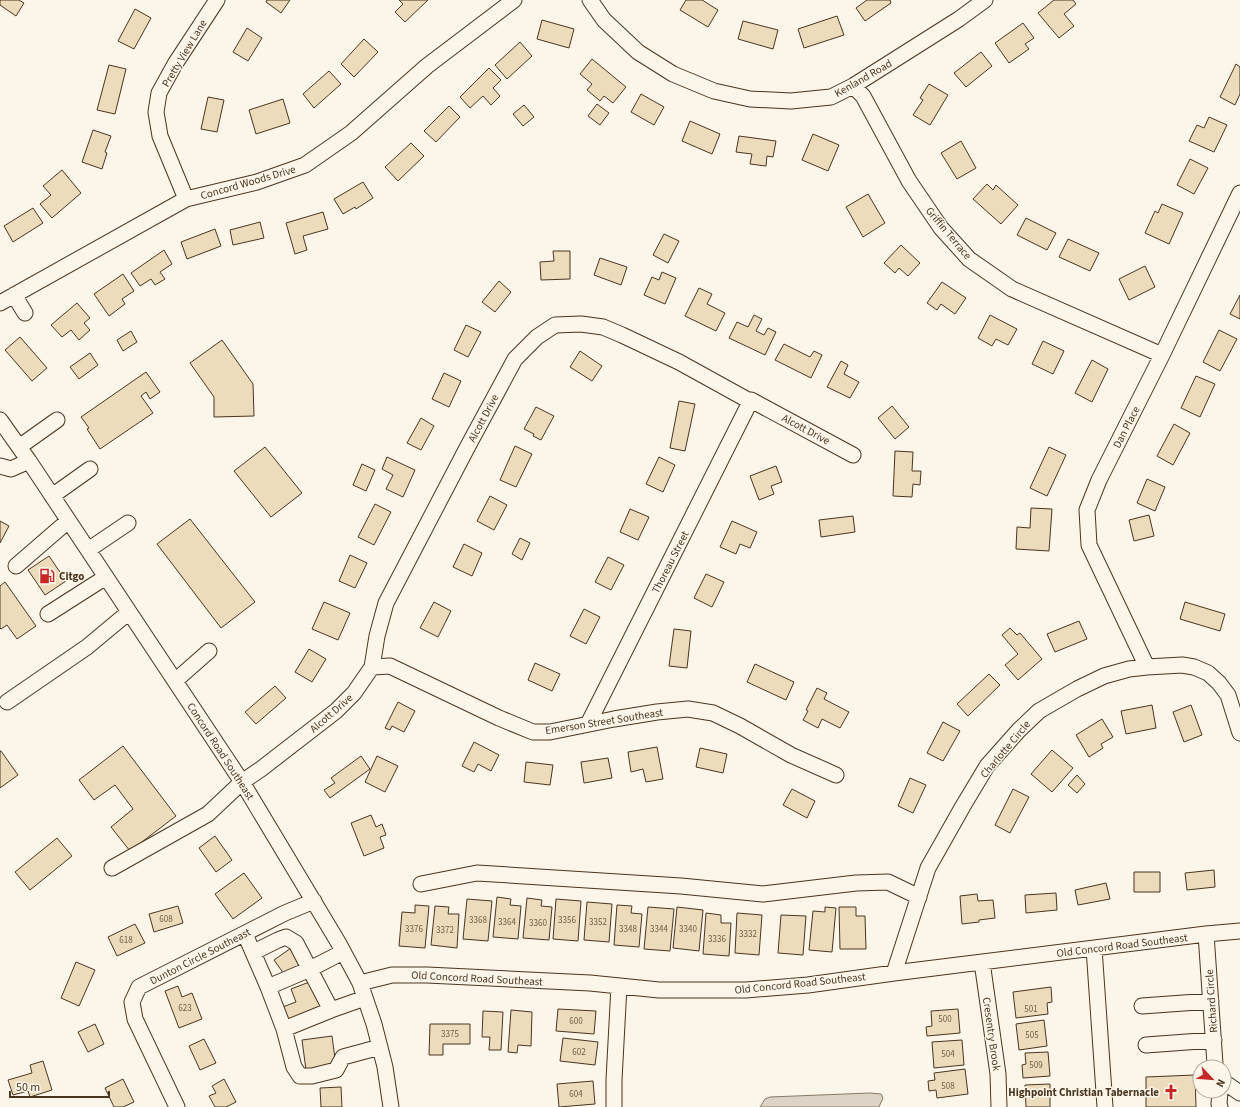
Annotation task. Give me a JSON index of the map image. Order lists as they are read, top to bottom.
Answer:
{
  "streets": {
    "street": [
      "Pretty View Lane",
      "Kenland Road",
      "Concord Woods Drive",
      "Griffin Terrace",
      "Alcott Drive",
      "Dan Place",
      "Thoreau Street",
      "Emerson Street Southeast",
      "Charlotte Circle",
      "Concord Road Southeast",
      "Old Concord Road Southeast",
      "Dunton Circle Southeast",
      "Richard Circle",
      "Cresentry Brook"
    ]
  },
  "crossings": [
    ["Pretty View Lane", "Concord Woods Drive"],
    ["Kenland Road", "Griffin Terrace"],
    ["Griffin Terrace", "Dan Place"],
    ["Alcott Drive", "Thoreau Street"],
    ["Alcott Drive", "Emerson Street Southeast"],
    ["Alcott Drive", "Concord Road Southeast"],
    ["Dan Place", "Charlotte Circle"],
    ["Thoreau Street", "Emerson Street Southeast"],
    ["Charlotte Circle", "Old Concord Road Southeast"],
    ["Concord Road Southeast", "Old Concord Road Southeast"],
    ["Concord Road Southeast", "Dunton Circle Southeast"],
    ["Old Concord Road Southeast", "Richard Circle"],
    ["Old Concord Road Southeast", "Cresentry Brook"]
  ],
  "places": {
    "fuel station": ["Citgo"],
    "church": ["Highpoint Christian Tabernacle"]
  },
  "house_numbers": [
    "608",
    "3368",
    "3356",
    "3364",
    "3352",
    "3360",
    "3376",
    "3348",
    "3344",
    "3340",
    "3372",
    "3332",
    "3336",
    "618",
    "623",
    "501",
    "500",
    "600",
    "3375",
    "505",
    "602",
    "504",
    "509",
    "508",
    "604"
  ],
  "scale_bar": "50 m",
  "north": "bottom right"
}
